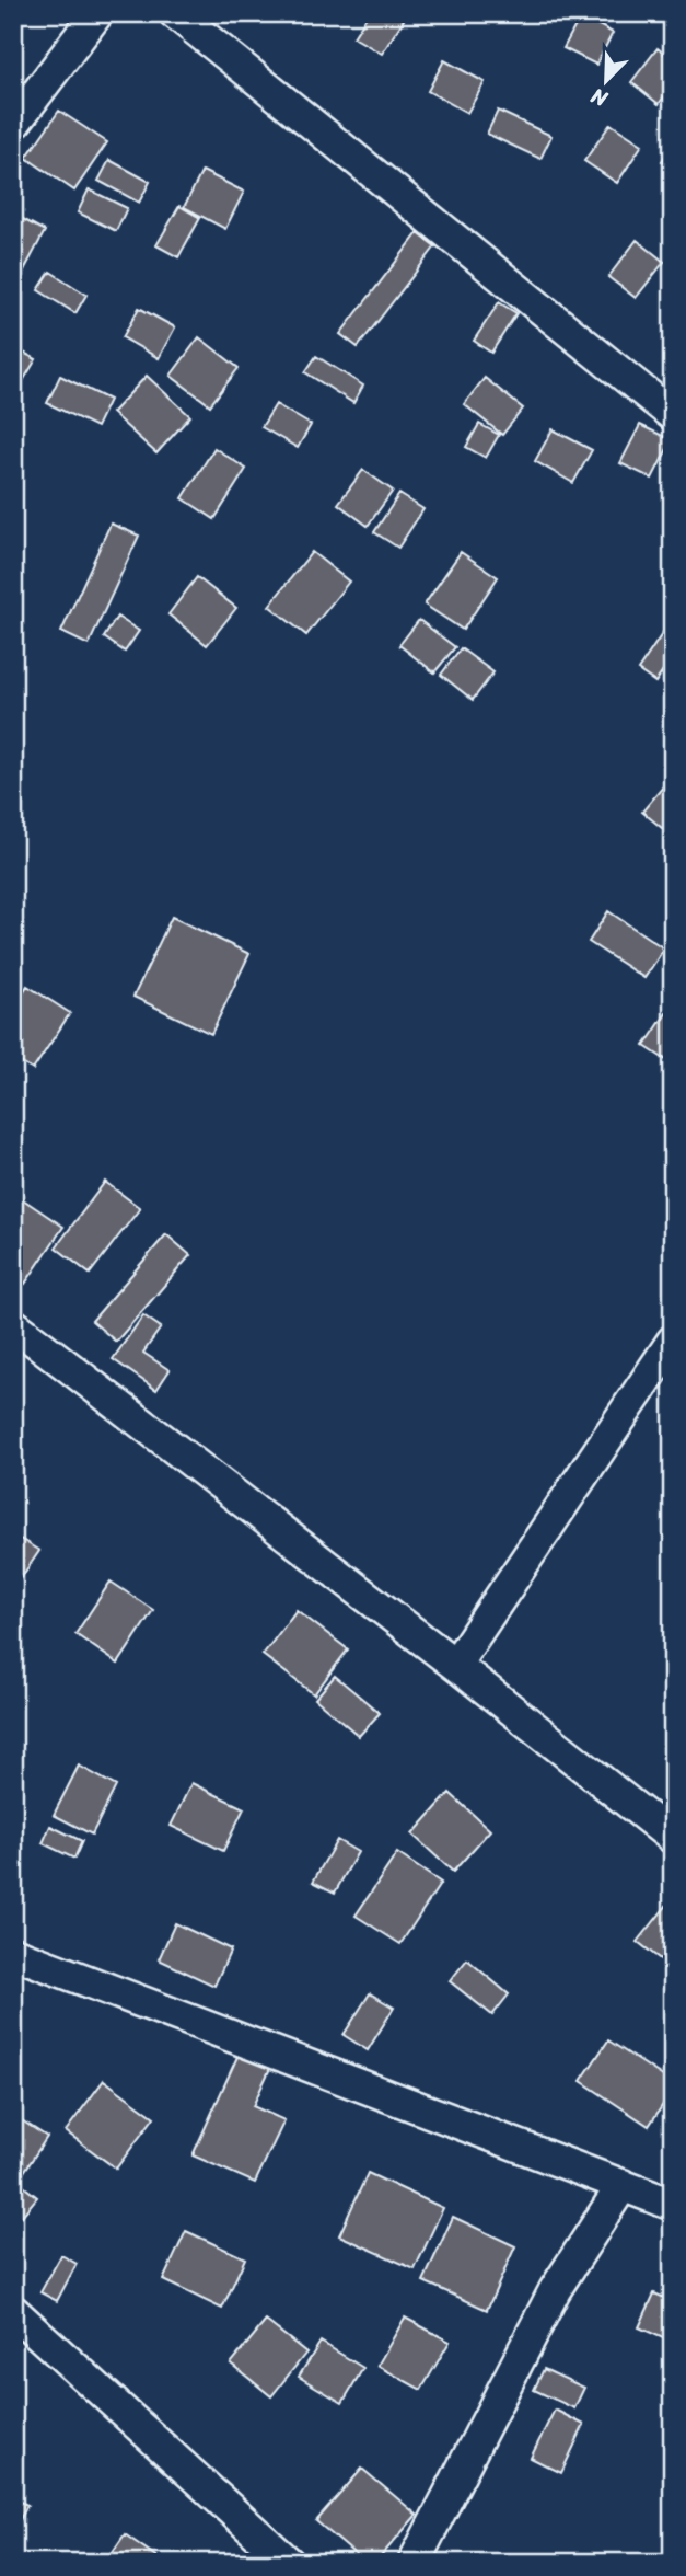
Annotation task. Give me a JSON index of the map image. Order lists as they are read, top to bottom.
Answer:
{
  "north": "bottom left"
}
